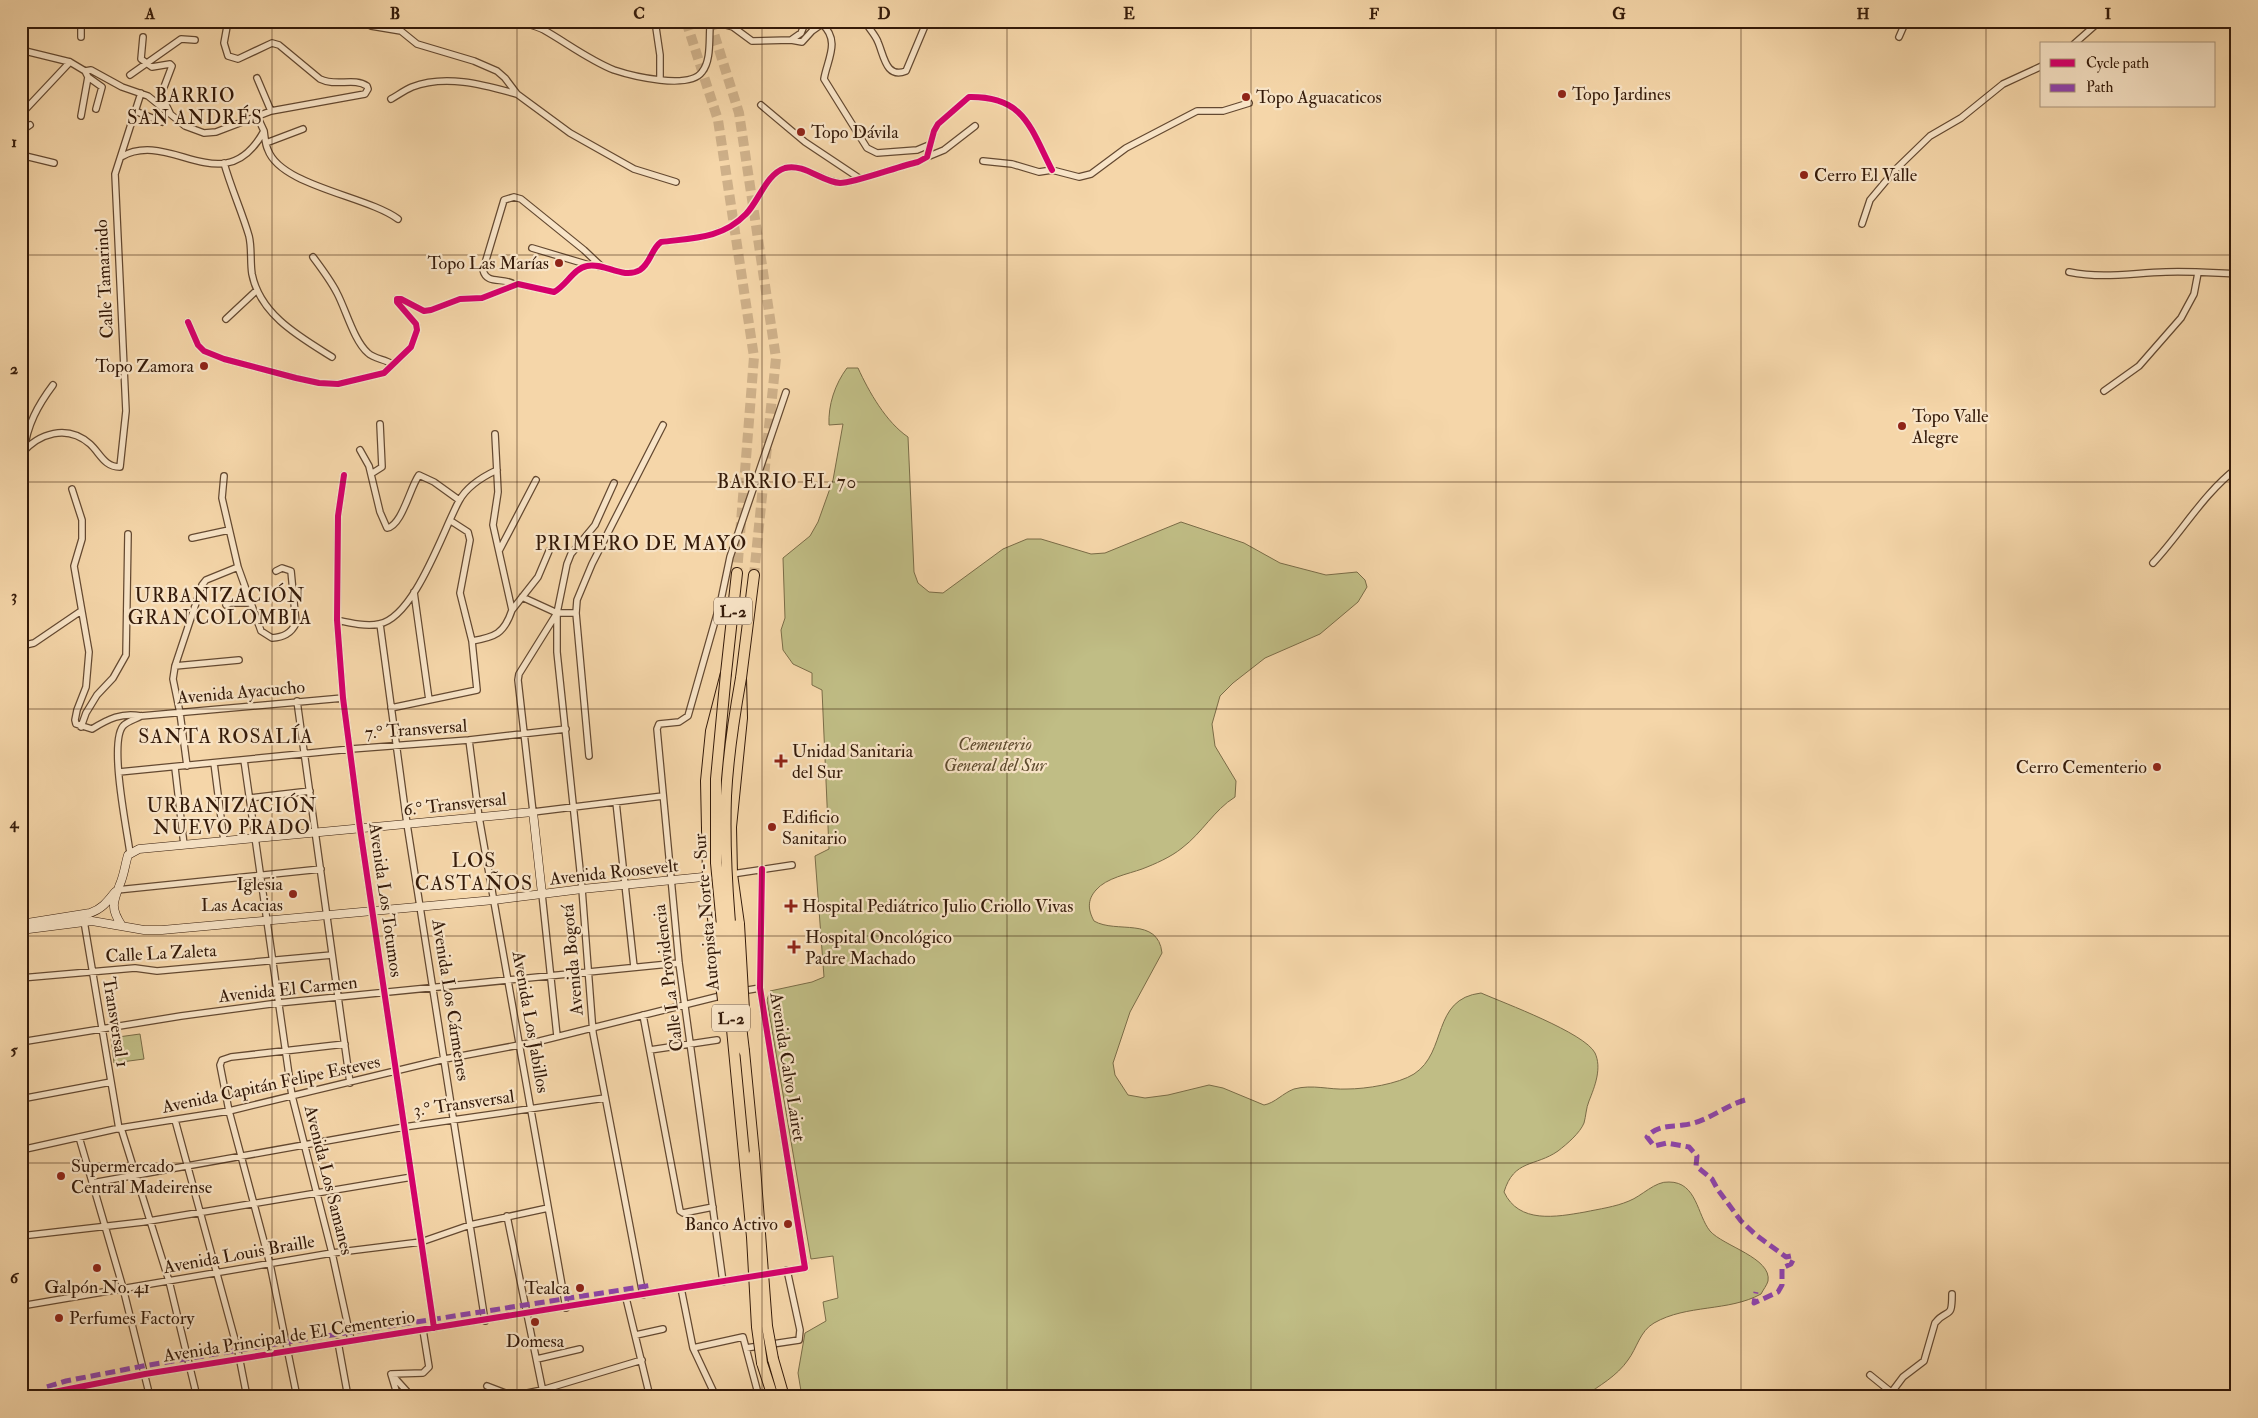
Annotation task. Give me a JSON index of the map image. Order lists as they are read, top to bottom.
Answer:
{
  "streets": {
    "highway": ["L-2", "Autopista Norte - Sur"],
    "street": [
      "Calle Tamarindo",
      "Avenida Ayacucho",
      "7.° Transversal",
      "6.° Transversal",
      "Avenida Roosevelt",
      "Avenida Los Totumos",
      "Calle La Zaleta",
      "Avenida Bogotá",
      "Calle La Providencia",
      "Avenida El Carmen",
      "Avenida Los Cármenes",
      "Transversal 1",
      "Avenida Los Jabillos",
      "Avenida Calvo Lairet",
      "Avenida Capitán Felipe Esteves",
      "3.° Transversal",
      "Avenida Los Samanes",
      "Avenida Louis Braille",
      "Avenida Principal de El Cementerio"
    ]
  },
  "crossings": [
    ["Avenida Ayacucho", "Avenida Los Totumos"],
    ["7.° Transversal", "Avenida Los Totumos"],
    ["7.° Transversal", "Avenida Bogotá"],
    ["7.° Transversal", "Avenida Los Cármenes"],
    ["7.° Transversal", "Avenida Los Jabillos"],
    ["7.° Transversal", "Avenida Los Samanes"],
    ["6.° Transversal", "Avenida Los Totumos"],
    ["6.° Transversal", "Avenida Bogotá"],
    ["6.° Transversal", "Calle La Providencia"],
    ["6.° Transversal", "Avenida Los Cármenes"],
    ["6.° Transversal", "Avenida Los Jabillos"],
    ["6.° Transversal", "Avenida Los Samanes"],
    ["Avenida Roosevelt", "Avenida Los Totumos"],
    ["Avenida Roosevelt", "Avenida Bogotá"],
    ["Avenida Roosevelt", "Calle La Providencia"],
    ["Avenida Roosevelt", "Avenida Los Cármenes"],
    ["Avenida Roosevelt", "Transversal 1"],
    ["Avenida Roosevelt", "Avenida Los Jabillos"],
    ["Avenida Roosevelt", "Avenida Calvo Lairet"],
    ["Avenida Roosevelt", "Avenida Los Samanes"],
    ["Avenida Los Totumos", "Avenida El Carmen"],
    ["Avenida Los Totumos", "Avenida Capitán Felipe Esteves"],
    ["Avenida Los Totumos", "3.° Transversal"],
    ["Avenida Los Totumos", "Avenida Louis Braille"],
    ["Avenida Los Totumos", "Avenida Principal de El Cementerio"],
    ["Calle La Zaleta", "Transversal 1"],
    ["Calle La Zaleta", "Avenida Los Samanes"],
    ["Avenida Bogotá", "Avenida El Carmen"],
    ["Avenida Bogotá", "Avenida Capitán Felipe Esteves"],
    ["Avenida Bogotá", "3.° Transversal"],
    ["Avenida Bogotá", "Avenida Principal de El Cementerio"],
    ["Calle La Providencia", "Avenida El Carmen"],
    ["Calle La Providencia", "Avenida Capitán Felipe Esteves"],
    ["Calle La Providencia", "Avenida Principal de El Cementerio"],
    ["Avenida El Carmen", "Avenida Los Cármenes"],
    ["Avenida El Carmen", "Transversal 1"],
    ["Avenida El Carmen", "Avenida Los Jabillos"],
    ["Avenida El Carmen", "Avenida Los Samanes"],
    ["Avenida Los Cármenes", "Avenida Capitán Felipe Esteves"],
    ["Avenida Los Cármenes", "3.° Transversal"],
    ["Avenida Los Cármenes", "Avenida Louis Braille"],
    ["Avenida Los Cármenes", "Avenida Principal de El Cementerio"],
    ["Transversal 1", "Avenida Capitán Felipe Esteves"],
    ["Transversal 1", "3.° Transversal"],
    ["Transversal 1", "Avenida Louis Braille"],
    ["Transversal 1", "Avenida Principal de El Cementerio"],
    ["Avenida Los Jabillos", "Avenida Capitán Felipe Esteves"],
    ["Avenida Los Jabillos", "3.° Transversal"],
    ["Avenida Los Jabillos", "Avenida Louis Braille"],
    ["Avenida Los Jabillos", "Avenida Principal de El Cementerio"],
    ["Avenida Calvo Lairet", "Avenida Capitán Felipe Esteves"],
    ["Avenida Calvo Lairet", "Avenida Principal de El Cementerio"],
    ["Avenida Capitán Felipe Esteves", "Avenida Los Samanes"],
    ["3.° Transversal", "Avenida Los Samanes"],
    ["Avenida Los Samanes", "Avenida Louis Braille"],
    ["Avenida Los Samanes", "Avenida Principal de El Cementerio"]
  ],
  "districts": [
    "BARRIO SAN ANDRÉS",
    "BARRIO EL 70",
    "PRIMERO DE MAYO",
    "URBANIZACIÓN GRAN COLOMBIA",
    "SANTA ROSALÍA",
    "URBANIZACIÓN NUEVO PRADO",
    "LOS CASTAÑOS"
  ],
  "parks": ["Cementerio General del Sur"],
  "places": {
    "other": [
      "Topo Jardines",
      "Topo Aguacaticos",
      "Topo Dávila",
      "Cerro El Valle",
      "Topo Las Marías",
      "Topo Zamora",
      "Topo Valle Alegre",
      "Cerro Cementerio",
      "Edificio Sanitario",
      "Iglesia Las Acacias",
      "Supermercado Central Madeirense",
      "Banco Activo",
      "Galpón No. 41",
      "Tealca",
      "Perfumes Factory",
      "Domesa"
    ],
    "health": ["Unidad Sanitaria del Sur", "Hospital Pediátrico Julio Criollo Vivas", "Hospital Oncológico Padre Machado"]
  },
  "legend": ["Cycle path", "Path"],
  "grid": {
    "columns": [
      "A",
      "B",
      "C",
      "D",
      "E",
      "F",
      "G",
      "H",
      "I"
    ],
    "rows": [
      "1",
      "2",
      "3",
      "4",
      "5",
      "6"
    ]
  }
}
